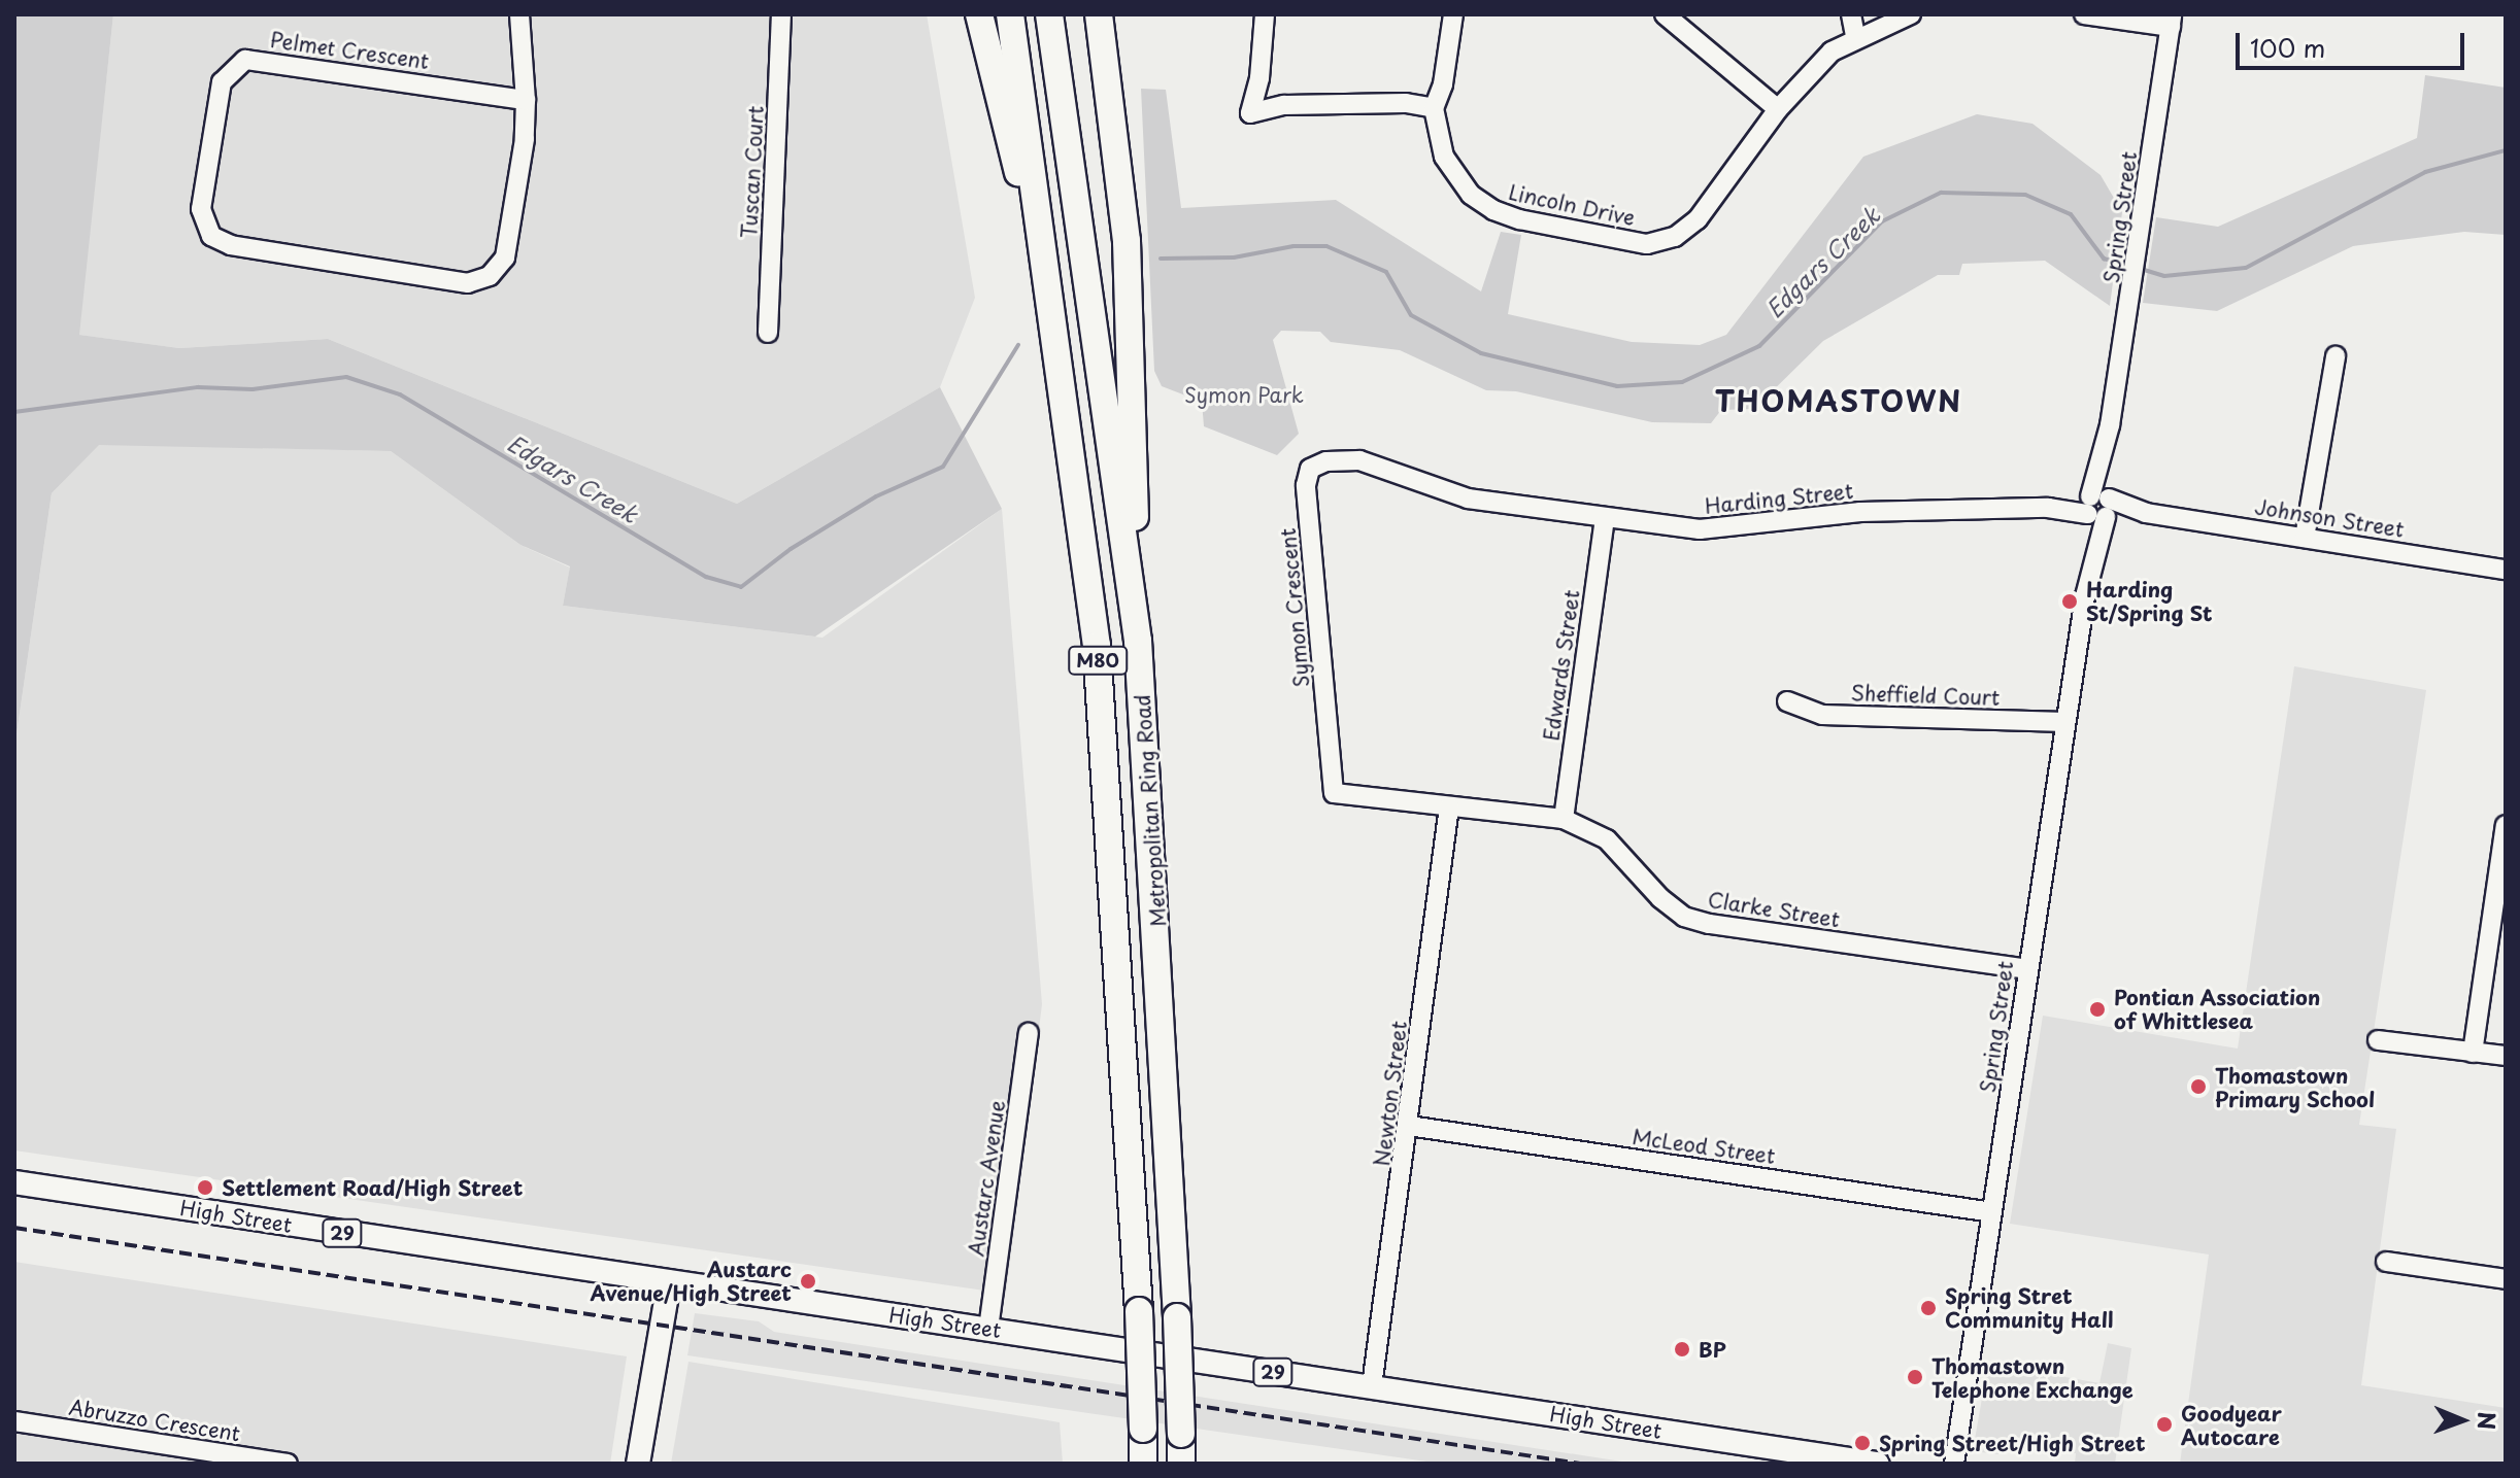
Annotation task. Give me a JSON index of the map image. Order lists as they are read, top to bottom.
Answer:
{
  "streets": {
    "highway": ["M80", "Metropolitan Ring Road"],
    "main road": ["High Street", "29"],
    "street": [
      "Pelmet Crescent",
      "Tuscan Court",
      "Lincoln Drive",
      "Spring Street",
      "Harding Street",
      "Johnson Street",
      "Symon Crescent",
      "Edwards Street",
      "Sheffield Court",
      "Clarke Street",
      "Newton Street",
      "McLeod Street",
      "Austarc Avenue",
      "Abruzzo Crescent"
    ]
  },
  "crossings": [
    ["Spring Street", "Harding Street"],
    ["Spring Street", "Johnson Street"],
    ["Spring Street", "Sheffield Court"],
    ["Spring Street", "Clarke Street"],
    ["Spring Street", "McLeod Street"],
    ["Harding Street", "Johnson Street"],
    ["Harding Street", "Symon Crescent"],
    ["Harding Street", "Edwards Street"],
    ["Symon Crescent", "Clarke Street"],
    ["Symon Crescent", "Newton Street"],
    ["Edwards Street", "Clarke Street"],
    ["Clarke Street", "Newton Street"],
    ["Newton Street", "McLeod Street"],
    ["Newton Street", "High Street"],
    ["Austarc Avenue", "High Street"]
  ],
  "districts": ["THOMASTOWN"],
  "water": ["Edgars Creek"],
  "parks": ["Symon Park"],
  "places": [
    "Harding St/Spring St",
    "Pontian Association of Whittlesea",
    "Thomastown Primary School",
    "Settlement Road/High Street",
    "Austarc Avenue/High Street",
    "Spring Stret Community Hall",
    "BP",
    "Thomastown Telephone Exchange",
    "Goodyear Autocare",
    "Spring Street/High Street"
  ],
  "scale_bar": "100 m",
  "north": "right"
}
